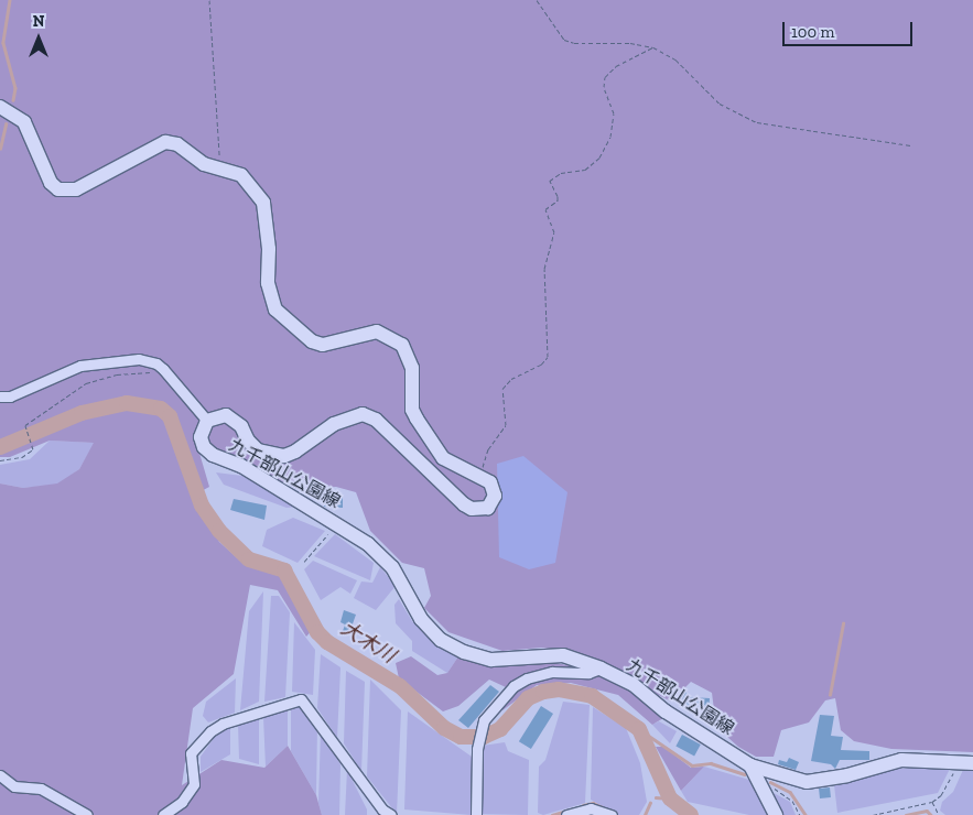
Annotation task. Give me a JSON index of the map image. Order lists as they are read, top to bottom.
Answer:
{
  "streets": {
    "main road": ["九千部山公園線"]
  },
  "water": ["大木川"],
  "scale_bar": "100 m",
  "north": "top"
}
